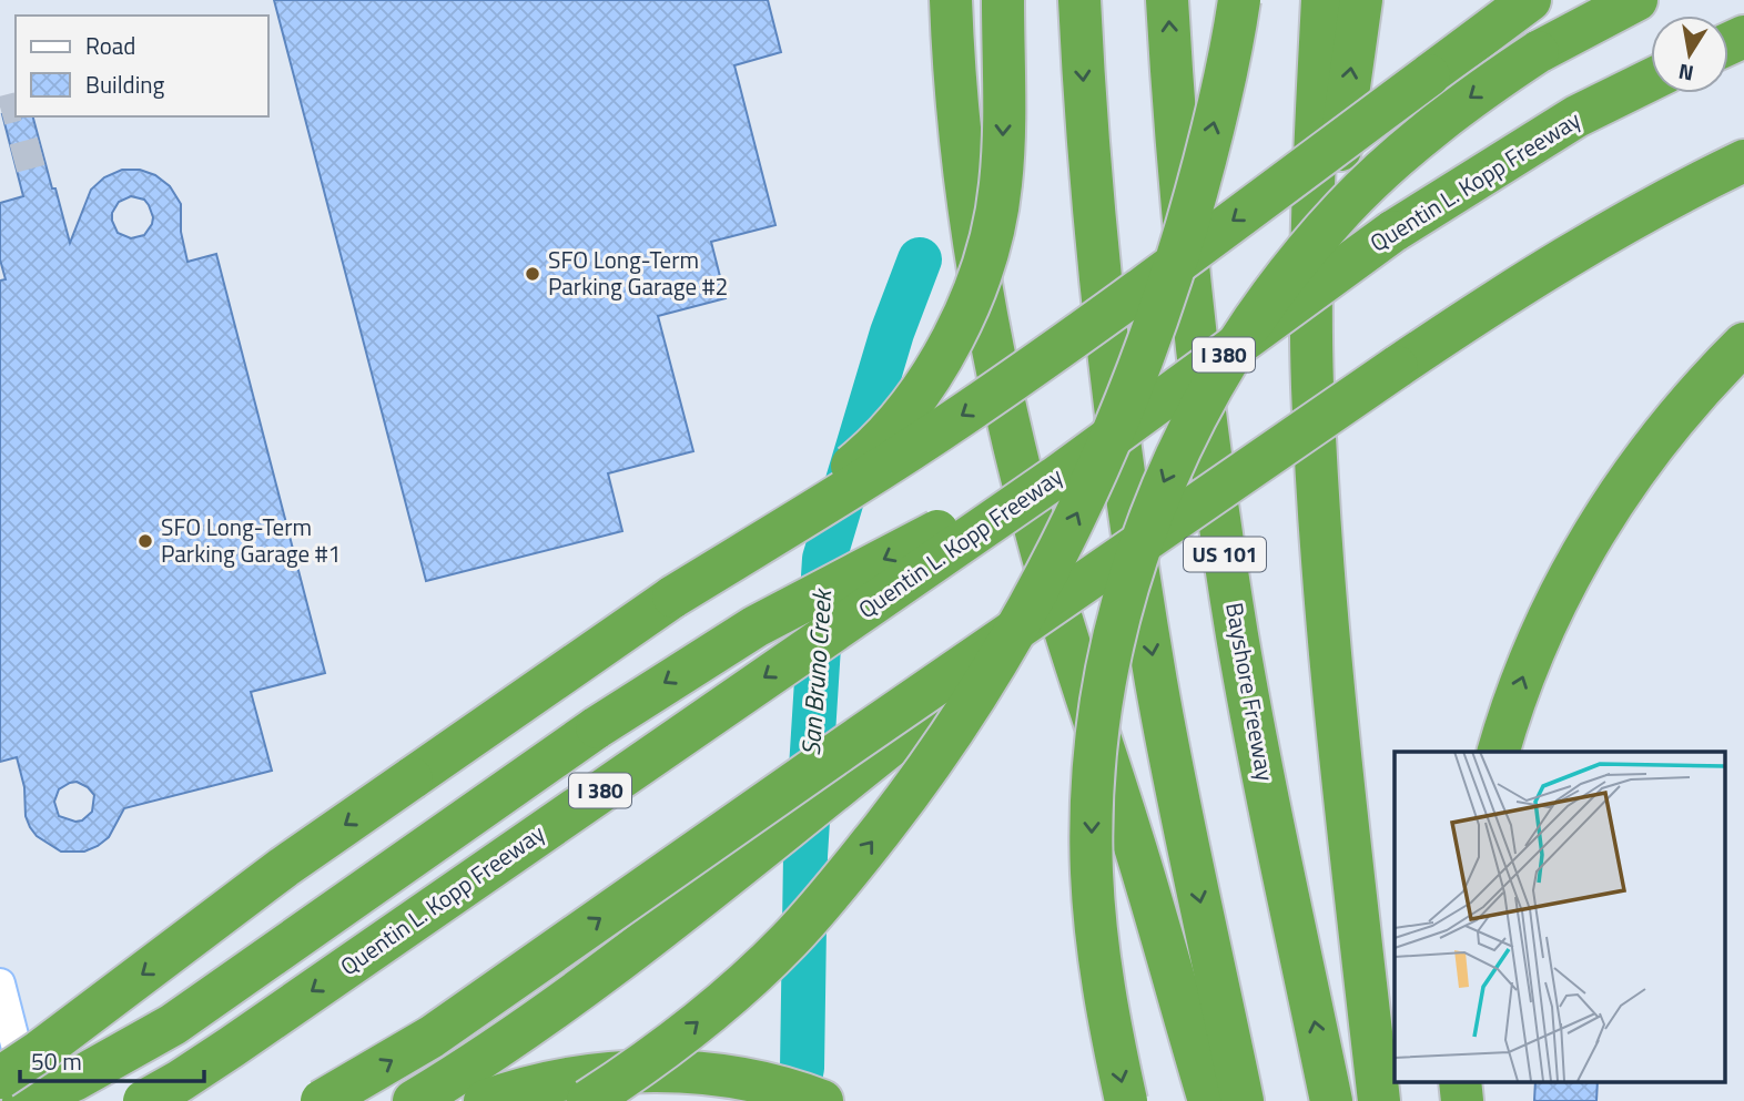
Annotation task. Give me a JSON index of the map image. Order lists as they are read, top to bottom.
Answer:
{
  "streets": {
    "highway": [
      "Quentin L. Kopp Freeway",
      "I 380",
      "US 101",
      "Bayshore Freeway"
    ]
  },
  "water": ["San Bruno Creek"],
  "places": ["SFO Long-Term Parking Garage #2", "SFO Long-Term Parking Garage #1"],
  "legend": ["Road", "Building"],
  "scale_bar": "50 m",
  "north": "bottom"
}
